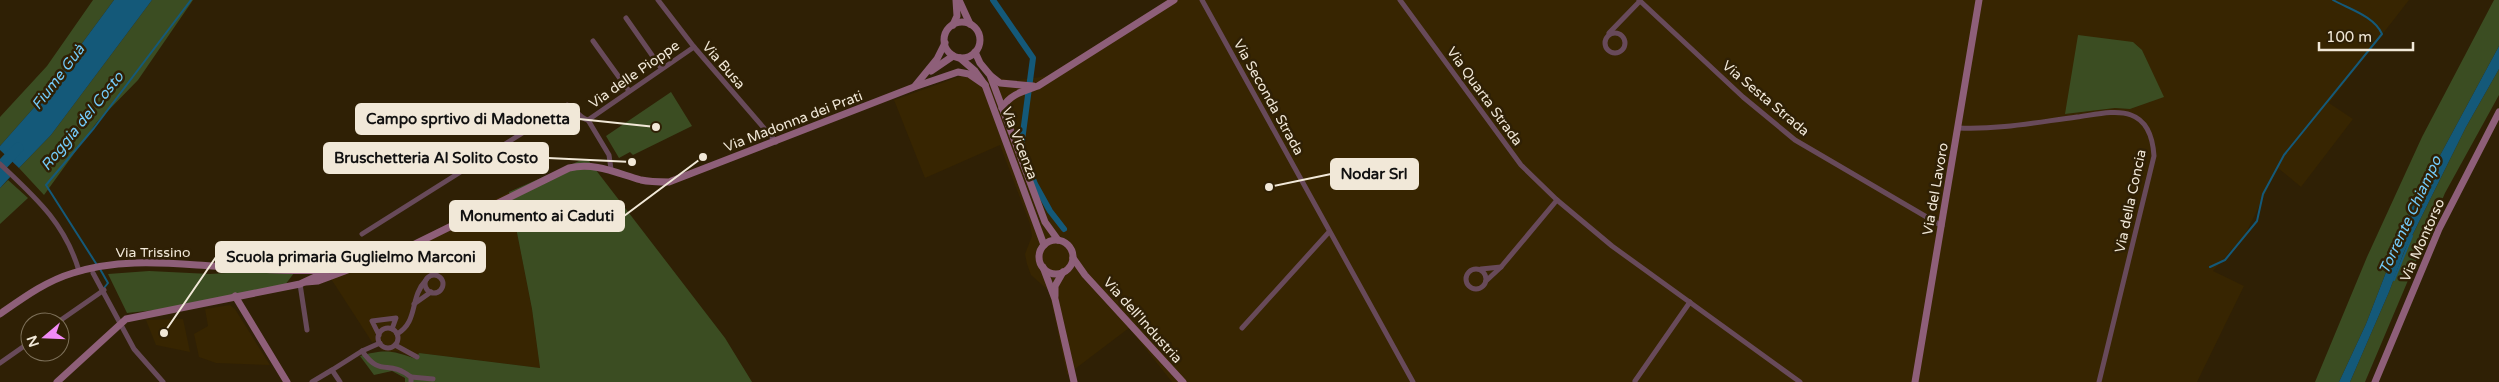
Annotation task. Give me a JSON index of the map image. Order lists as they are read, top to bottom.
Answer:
{
  "streets": {
    "main road": [
      "Via Madonna dei Prati",
      "Via Vicenza",
      "Via del Lavoro",
      "Via Montorso",
      "Via Trissino",
      "Via dell'Industria"
    ],
    "street": [
      "Via Busa",
      "Via delle Pioppe",
      "Via Quarta Strada",
      "Via Seconda Strada",
      "Via Sesta Strada",
      "Via della Concia"
    ]
  },
  "crossings": [
    ["Via Busa", "Via delle Pioppe"],
    ["Via Busa", "Via Madonna dei Prati"],
    ["Via Sesta Strada", "Via del Lavoro"],
    ["Via Madonna dei Prati", "Via Vicenza"],
    ["Via Madonna dei Prati", "Via Trissino"],
    ["Via Vicenza", "Via dell'Industria"],
    ["Via del Lavoro", "Via della Concia"]
  ],
  "water": ["Fiume Guà", "Roggia del Costo", "Torrente Chiampo"],
  "places": [
    "Campo sprtivo di Madonetta",
    "Monumento ai Caduti",
    "Bruschetteria Al Solito Costo",
    "Nodar Srl",
    "Scuola primaria Guglielmo Marconi"
  ],
  "scale_bar": "100 m",
  "north": "left"
}
